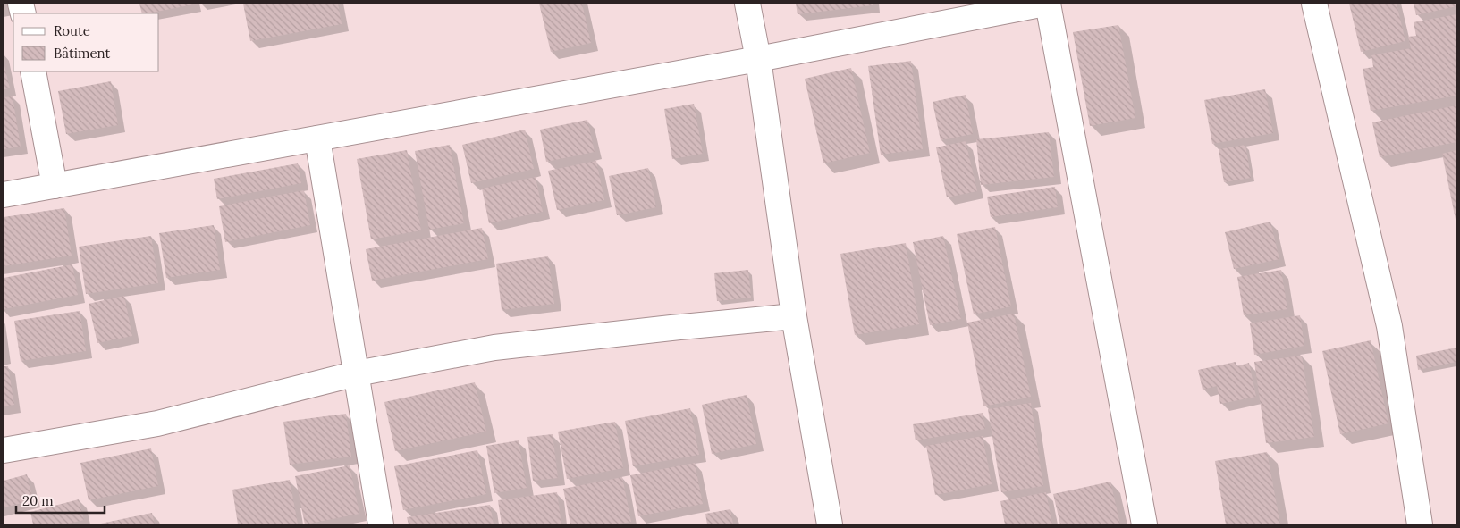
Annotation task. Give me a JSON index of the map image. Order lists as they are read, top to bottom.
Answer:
{
  "legend": ["Route", "Bâtiment"],
  "scale_bar": "20 m"
}
